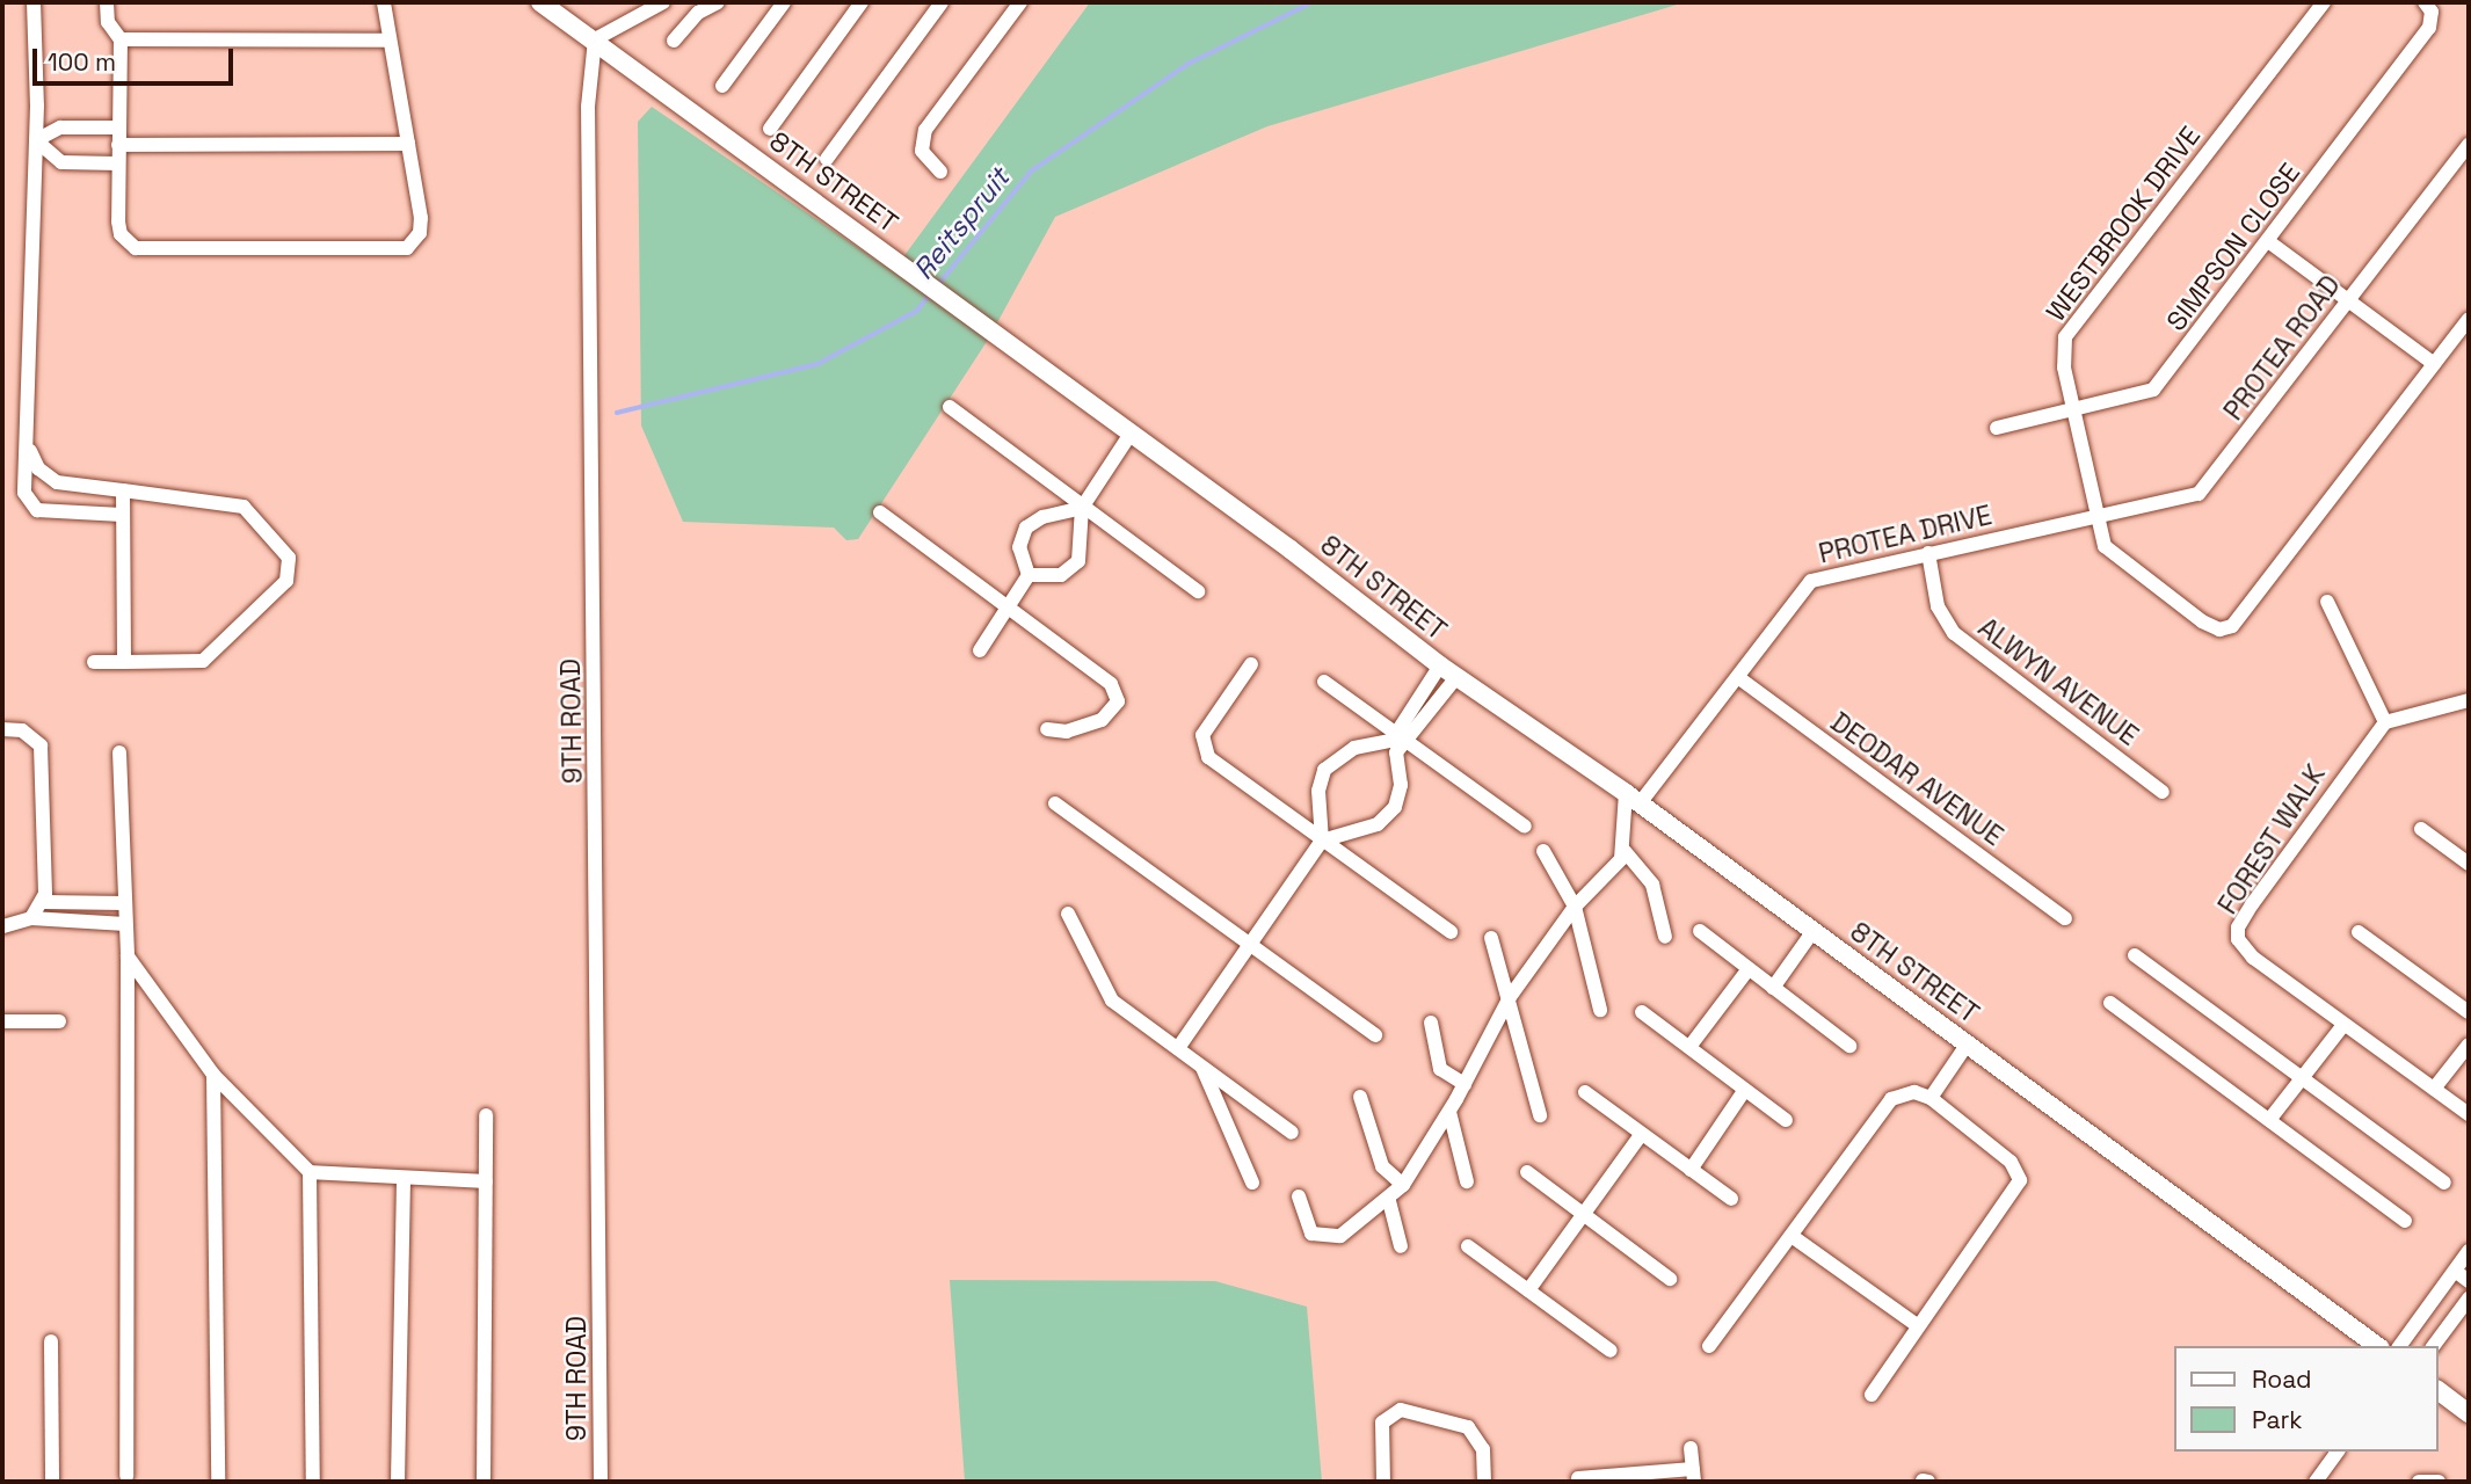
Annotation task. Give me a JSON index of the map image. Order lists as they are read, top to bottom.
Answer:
{
  "streets": {
    "street": [
      "8TH STREET",
      "WESTBROOK DRIVE",
      "SIMPSON CLOSE",
      "PROTEA ROAD",
      "PROTEA DRIVE",
      "ALWYN AVENUE",
      "9TH ROAD",
      "DEODAR AVENUE",
      "FOREST WALK"
    ]
  },
  "crossings": [
    ["8TH STREET", "PROTEA DRIVE"],
    ["8TH STREET", "9TH ROAD"],
    ["WESTBROOK DRIVE", "SIMPSON CLOSE"],
    ["WESTBROOK DRIVE", "PROTEA ROAD"],
    ["WESTBROOK DRIVE", "PROTEA DRIVE"],
    ["PROTEA ROAD", "PROTEA DRIVE"],
    ["PROTEA DRIVE", "ALWYN AVENUE"],
    ["PROTEA DRIVE", "DEODAR AVENUE"]
  ],
  "water": ["Reitspruit"],
  "legend": ["Road", "Park"],
  "scale_bar": "100 m"
}
